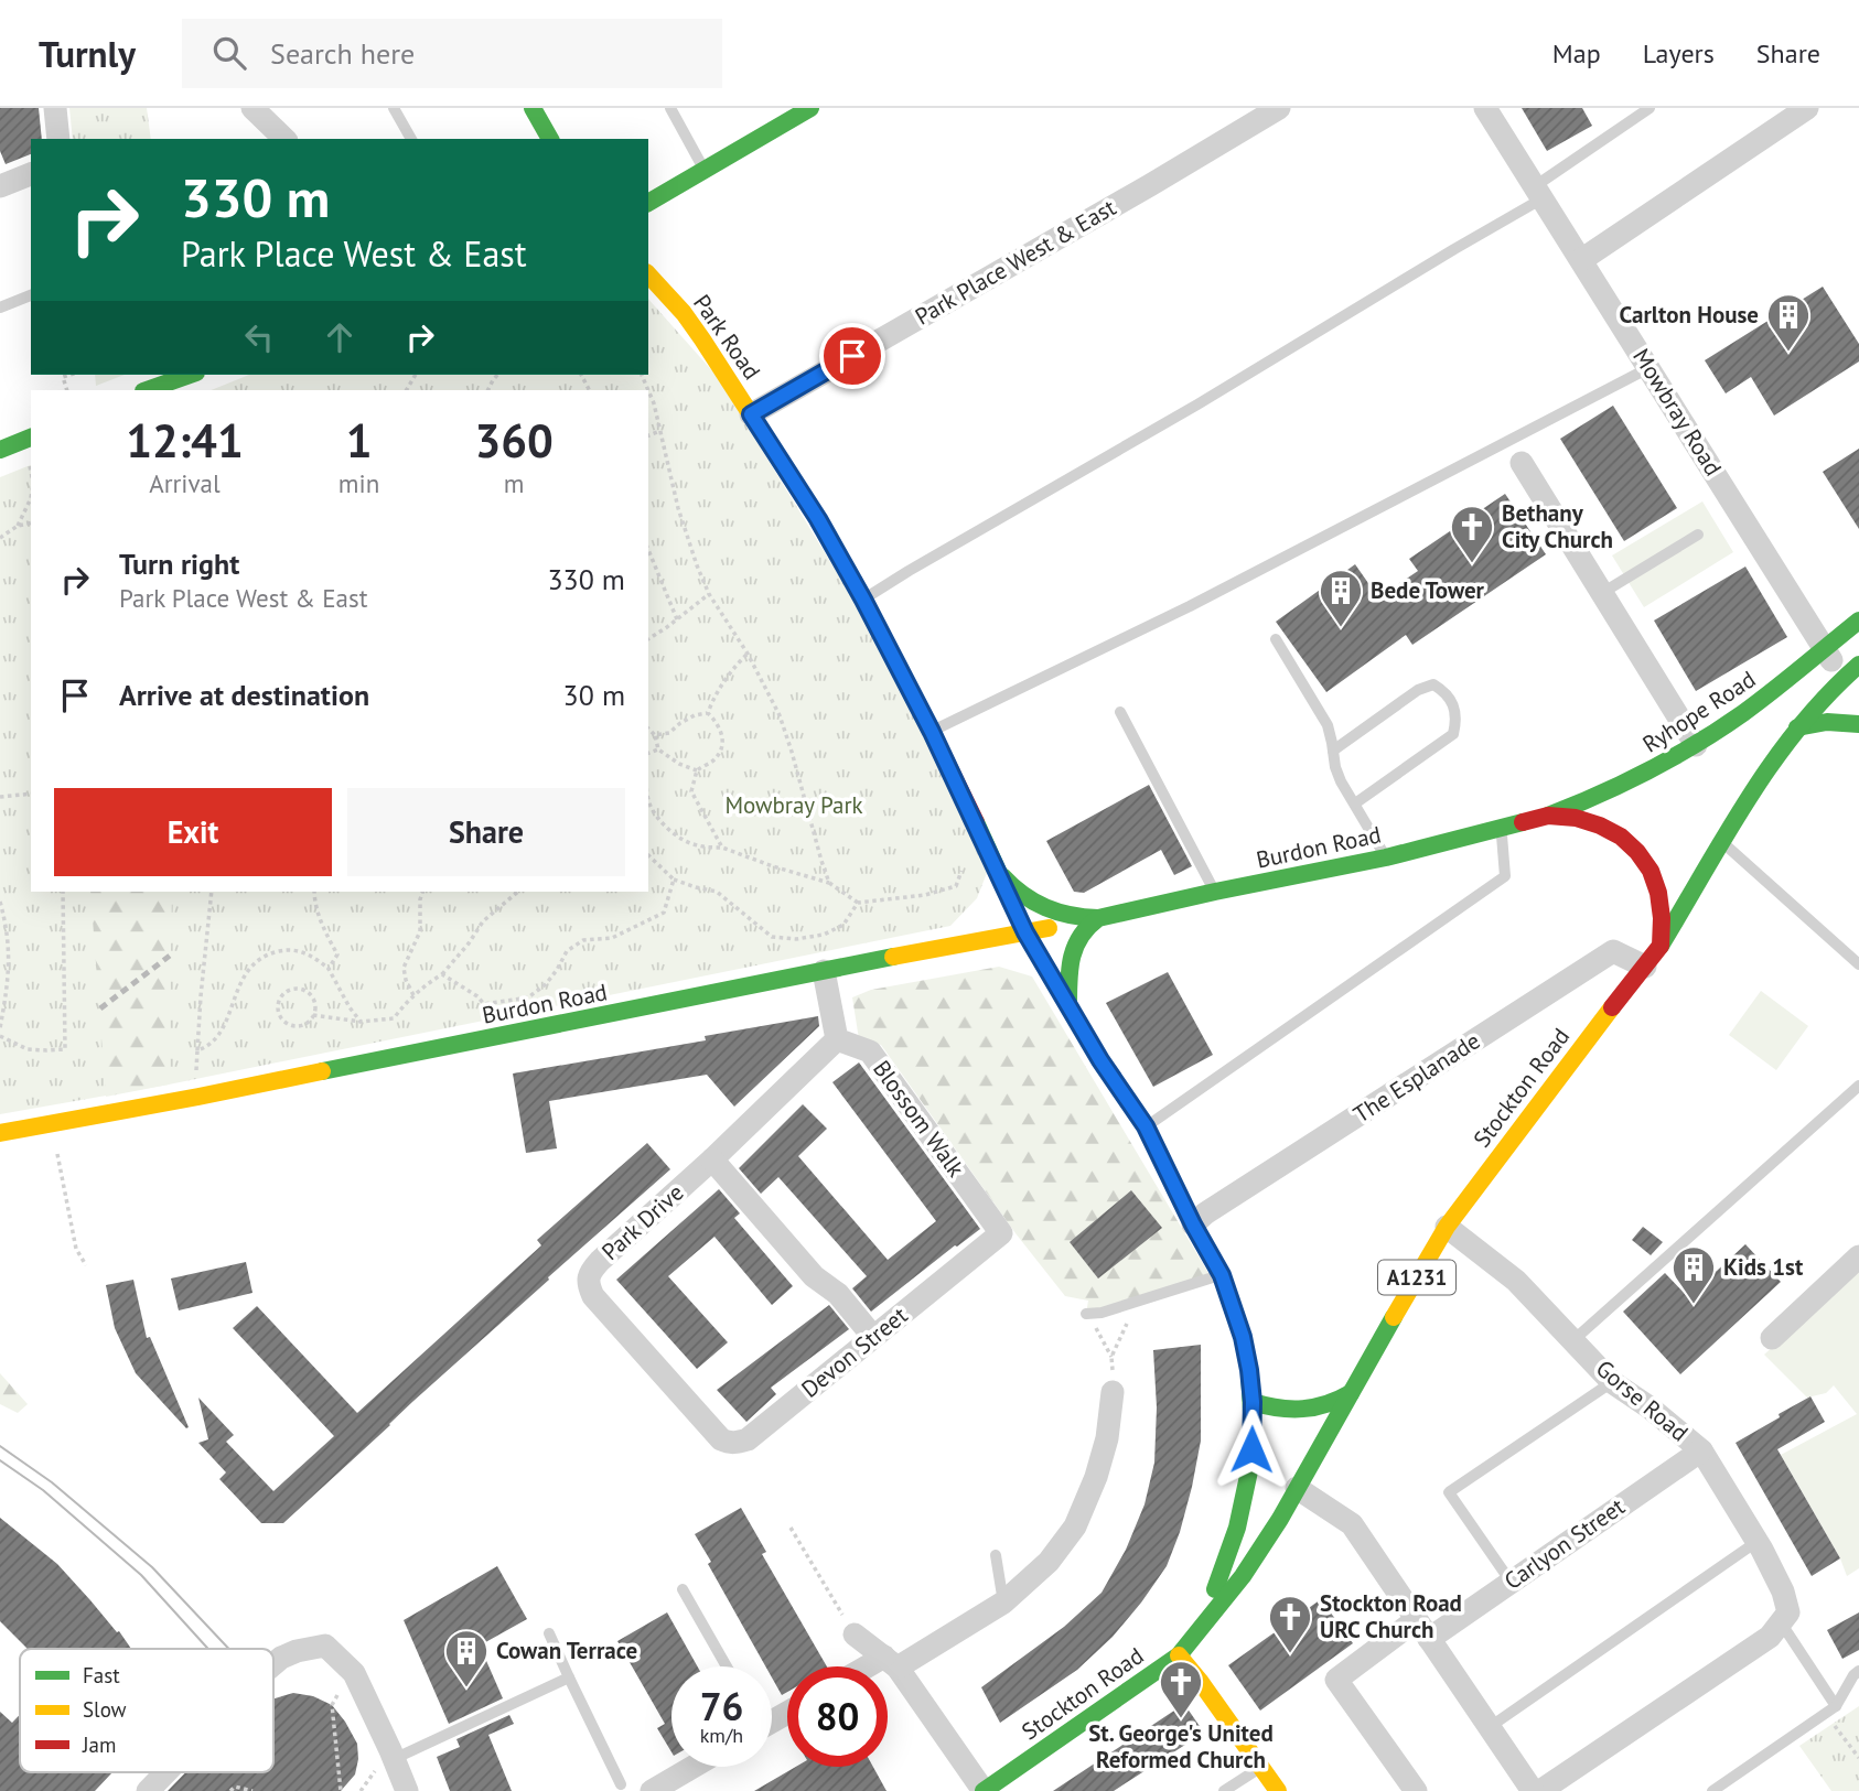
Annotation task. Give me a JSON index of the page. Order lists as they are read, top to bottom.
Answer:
{
  "streets": {
    "main road": [
      "Park Road",
      "Ryhope Road",
      "Burdon Road",
      "Stockton Road",
      "A1231"
    ],
    "street": [
      "Park Place West & East",
      "Mowbray Road",
      "The Esplanade",
      "Blossom Walk",
      "Park Drive",
      "Devon Street",
      "Gorse Road",
      "Carlyon Street"
    ]
  },
  "crossings": [
    ["Park Place West & East", "Park Road"],
    ["Park Road", "Burdon Road"],
    ["Park Road", "The Esplanade"],
    ["Park Road", "Stockton Road"],
    ["Park Road", "A1231"],
    ["Mowbray Road", "Ryhope Road"],
    ["Ryhope Road", "Burdon Road"],
    ["Ryhope Road", "A1231"],
    ["Burdon Road", "A1231"],
    ["The Esplanade", "Stockton Road"],
    ["Stockton Road", "A1231"],
    ["Stockton Road", "Gorse Road"],
    ["Blossom Walk", "Park Drive"],
    ["Blossom Walk", "Devon Street"],
    ["Park Drive", "Devon Street"],
    ["Gorse Road", "Carlyon Street"]
  ],
  "parks": ["Mowbray Park"],
  "places": {
    "building": [
      "Carlton House",
      "Bede Tower",
      "Kids 1st",
      "Cowan Terrace"
    ],
    "church": ["Bethany City Church", "Stockton Road URC Church", "St. George's United Reformed Church"]
  },
  "legend": ["Fast", "Slow", "Jam"],
  "page": {
    "header": "Turnly",
    "search": "Search here",
    "nav": ["Map", "Layers", "Share"],
    "turn": ["330 m", "Park Place West & East"],
    "eta": [
      "12:41",
      "Arrival",
      "1",
      "min",
      "360",
      "m"
    ],
    "list": [
      {
        "name": "Turn right",
        "note": "Park Place West & East",
        "value": "330 m"
      },
      {
        "name": "Arrive at destination",
        "value": "30 m"
      }
    ],
    "buttons": ["Exit", "Share"],
    "speed": "76 km/h",
    "limit": "80"
  }
}
